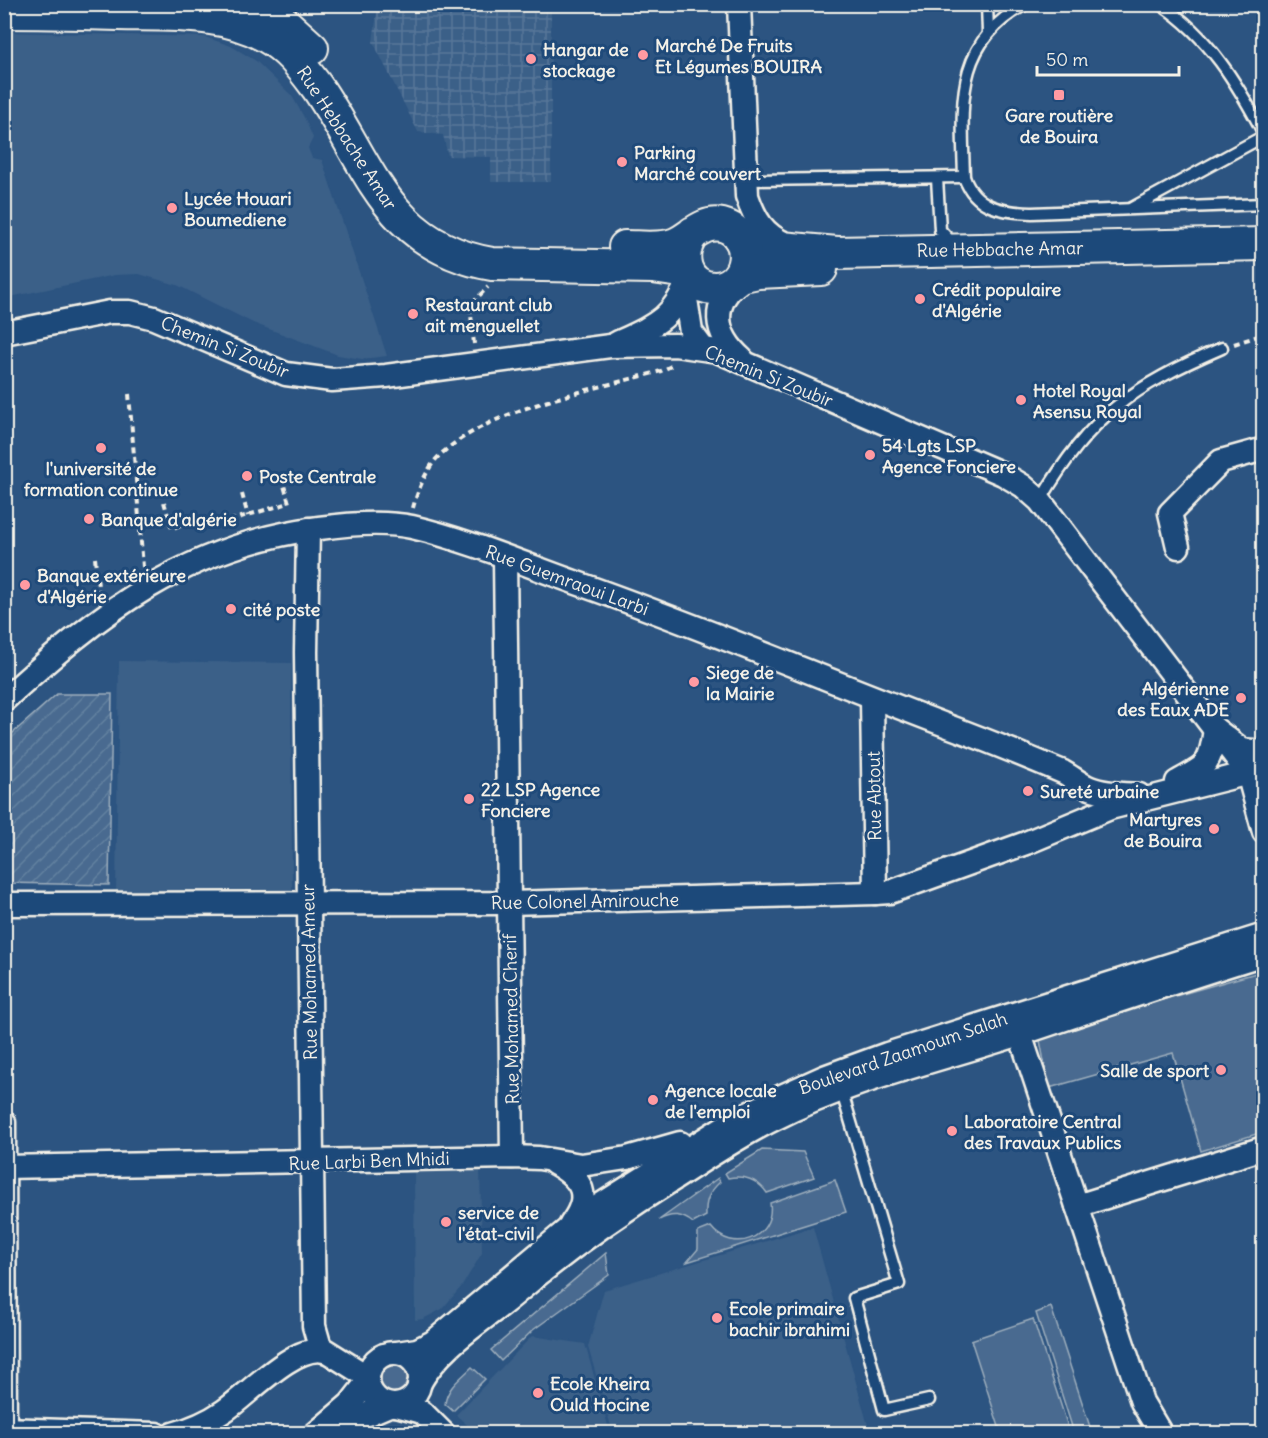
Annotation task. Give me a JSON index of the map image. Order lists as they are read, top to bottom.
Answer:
{
  "streets": {
    "main road": ["Rue Hebbache Amar"],
    "street": [
      "Chemin Si Zoubir",
      "Rue Guemraoui Larbi",
      "Rue Abtout",
      "Rue Colonel Amirouche",
      "Rue Mohamed Ameur",
      "Rue Mohamed Cherif",
      "Boulevard Zaamoum Salah",
      "Rue Larbi Ben Mhidi"
    ]
  },
  "crossings": [
    ["Rue Guemraoui Larbi", "Rue Abtout"],
    ["Rue Guemraoui Larbi", "Rue Colonel Amirouche"],
    ["Rue Guemraoui Larbi", "Rue Mohamed Ameur"],
    ["Rue Guemraoui Larbi", "Rue Mohamed Cherif"],
    ["Rue Abtout", "Rue Colonel Amirouche"],
    ["Rue Colonel Amirouche", "Rue Mohamed Ameur"],
    ["Rue Colonel Amirouche", "Rue Mohamed Cherif"],
    ["Rue Mohamed Ameur", "Rue Larbi Ben Mhidi"],
    ["Rue Mohamed Cherif", "Rue Larbi Ben Mhidi"],
    ["Boulevard Zaamoum Salah", "Rue Larbi Ben Mhidi"]
  ],
  "places": {
    "other": [
      "Marché De Fruits Et Légumes BOUIRA",
      "Hangar de stockage",
      "Parking Marché couvert",
      "Lycée Houari Boumediene",
      "Crédit populaire d'Algérie",
      "Restaurant club ait menguellet",
      "Hotel Royal Asensu Royal",
      "l'université de formation continue",
      "54 Lgts LSP Agence Fonciere",
      "Poste Centrale",
      "Banque d'algérie",
      "Banque extérieure d'Algérie",
      "cité poste",
      "Siege de la Mairie",
      "Algérienne des Eaux ADE",
      "Sureté urbaine",
      "22 LSP Agence Fonciere",
      "Martyres de Bouira",
      "Salle de sport",
      "Agence locale de l'emploi",
      "Laboratoire Central des Travaux Publics",
      "service de l'état-civil",
      "Ecole primaire bachir ibrahimi",
      "Ecole Kheira Ould Hocine"
    ],
    "transit": ["Gare routière de Bouira"]
  },
  "scale_bar": "50 m"
}
